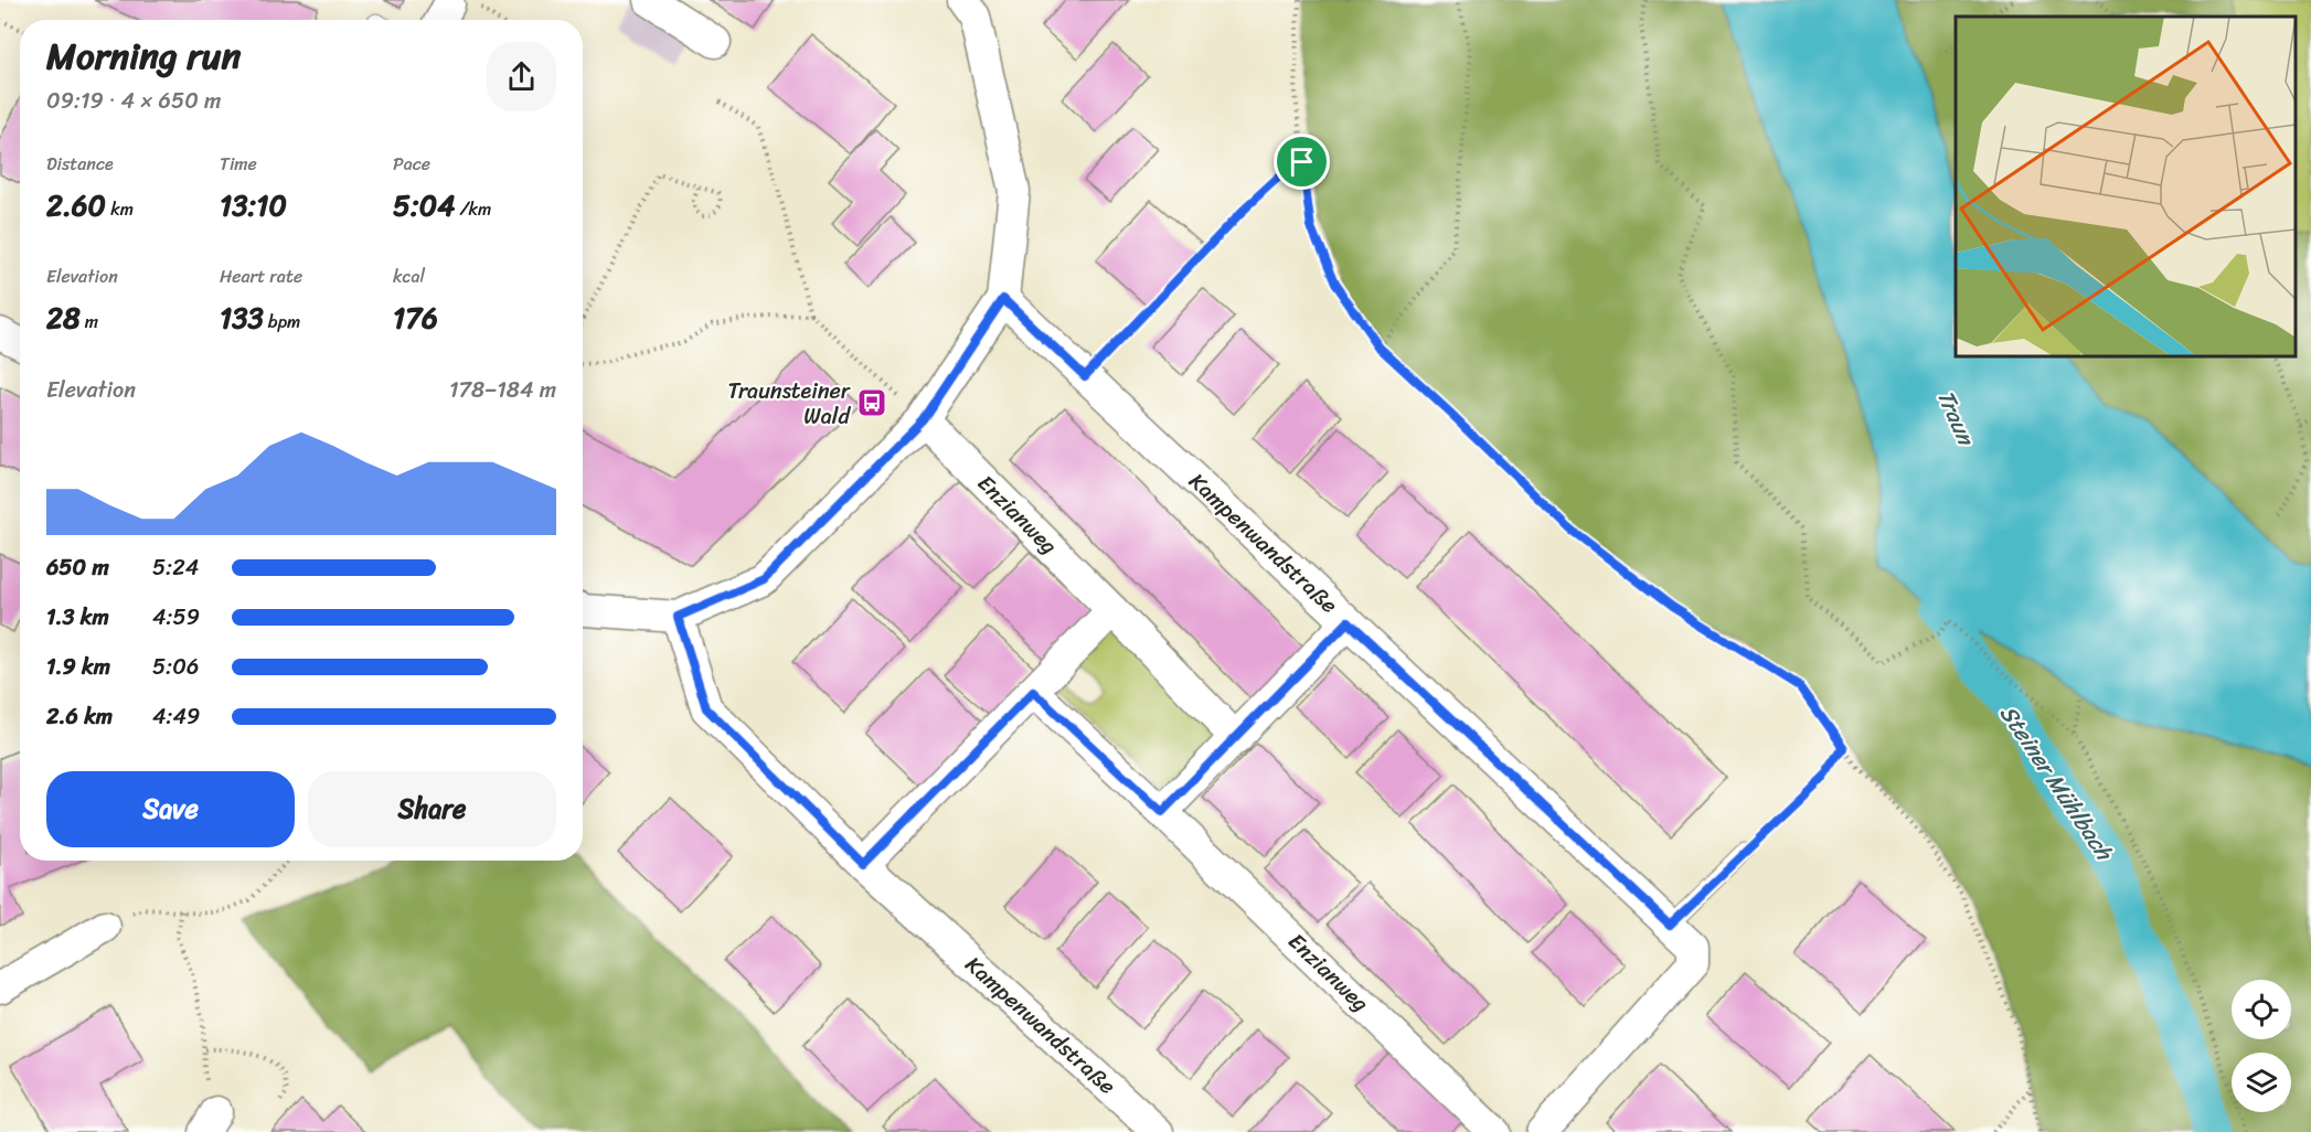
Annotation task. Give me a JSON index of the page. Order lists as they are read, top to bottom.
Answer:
{
  "streets": {
    "street": ["Enzianweg", "Kampenwandstraße"]
  },
  "water": ["Traun", "Steiner Mühlbach"],
  "places": {
    "bus stop": ["Traunsteiner Wald"]
  },
  "page": {
    "heading": ["Morning run", "09:19 · 4 × 650 m"],
    "stats": [
      ["Distance", "2.60 km"],
      ["Time", "13:10"],
      ["Pace", "5:04 /km"],
      ["Elevation", "28 m"],
      ["Heart rate", "133 bpm"],
      ["kcal", "176"]
    ],
    "chart": ["Elevation", "178–184 m"],
    "list": [
      {
        "name": "650 m",
        "note": "5:24"
      },
      {
        "name": "1.3 km",
        "note": "4:59"
      },
      {
        "name": "1.9 km",
        "note": "5:06"
      },
      {
        "name": "2.6 km",
        "note": "4:49"
      }
    ],
    "buttons": ["Save", "Share"]
  }
}
